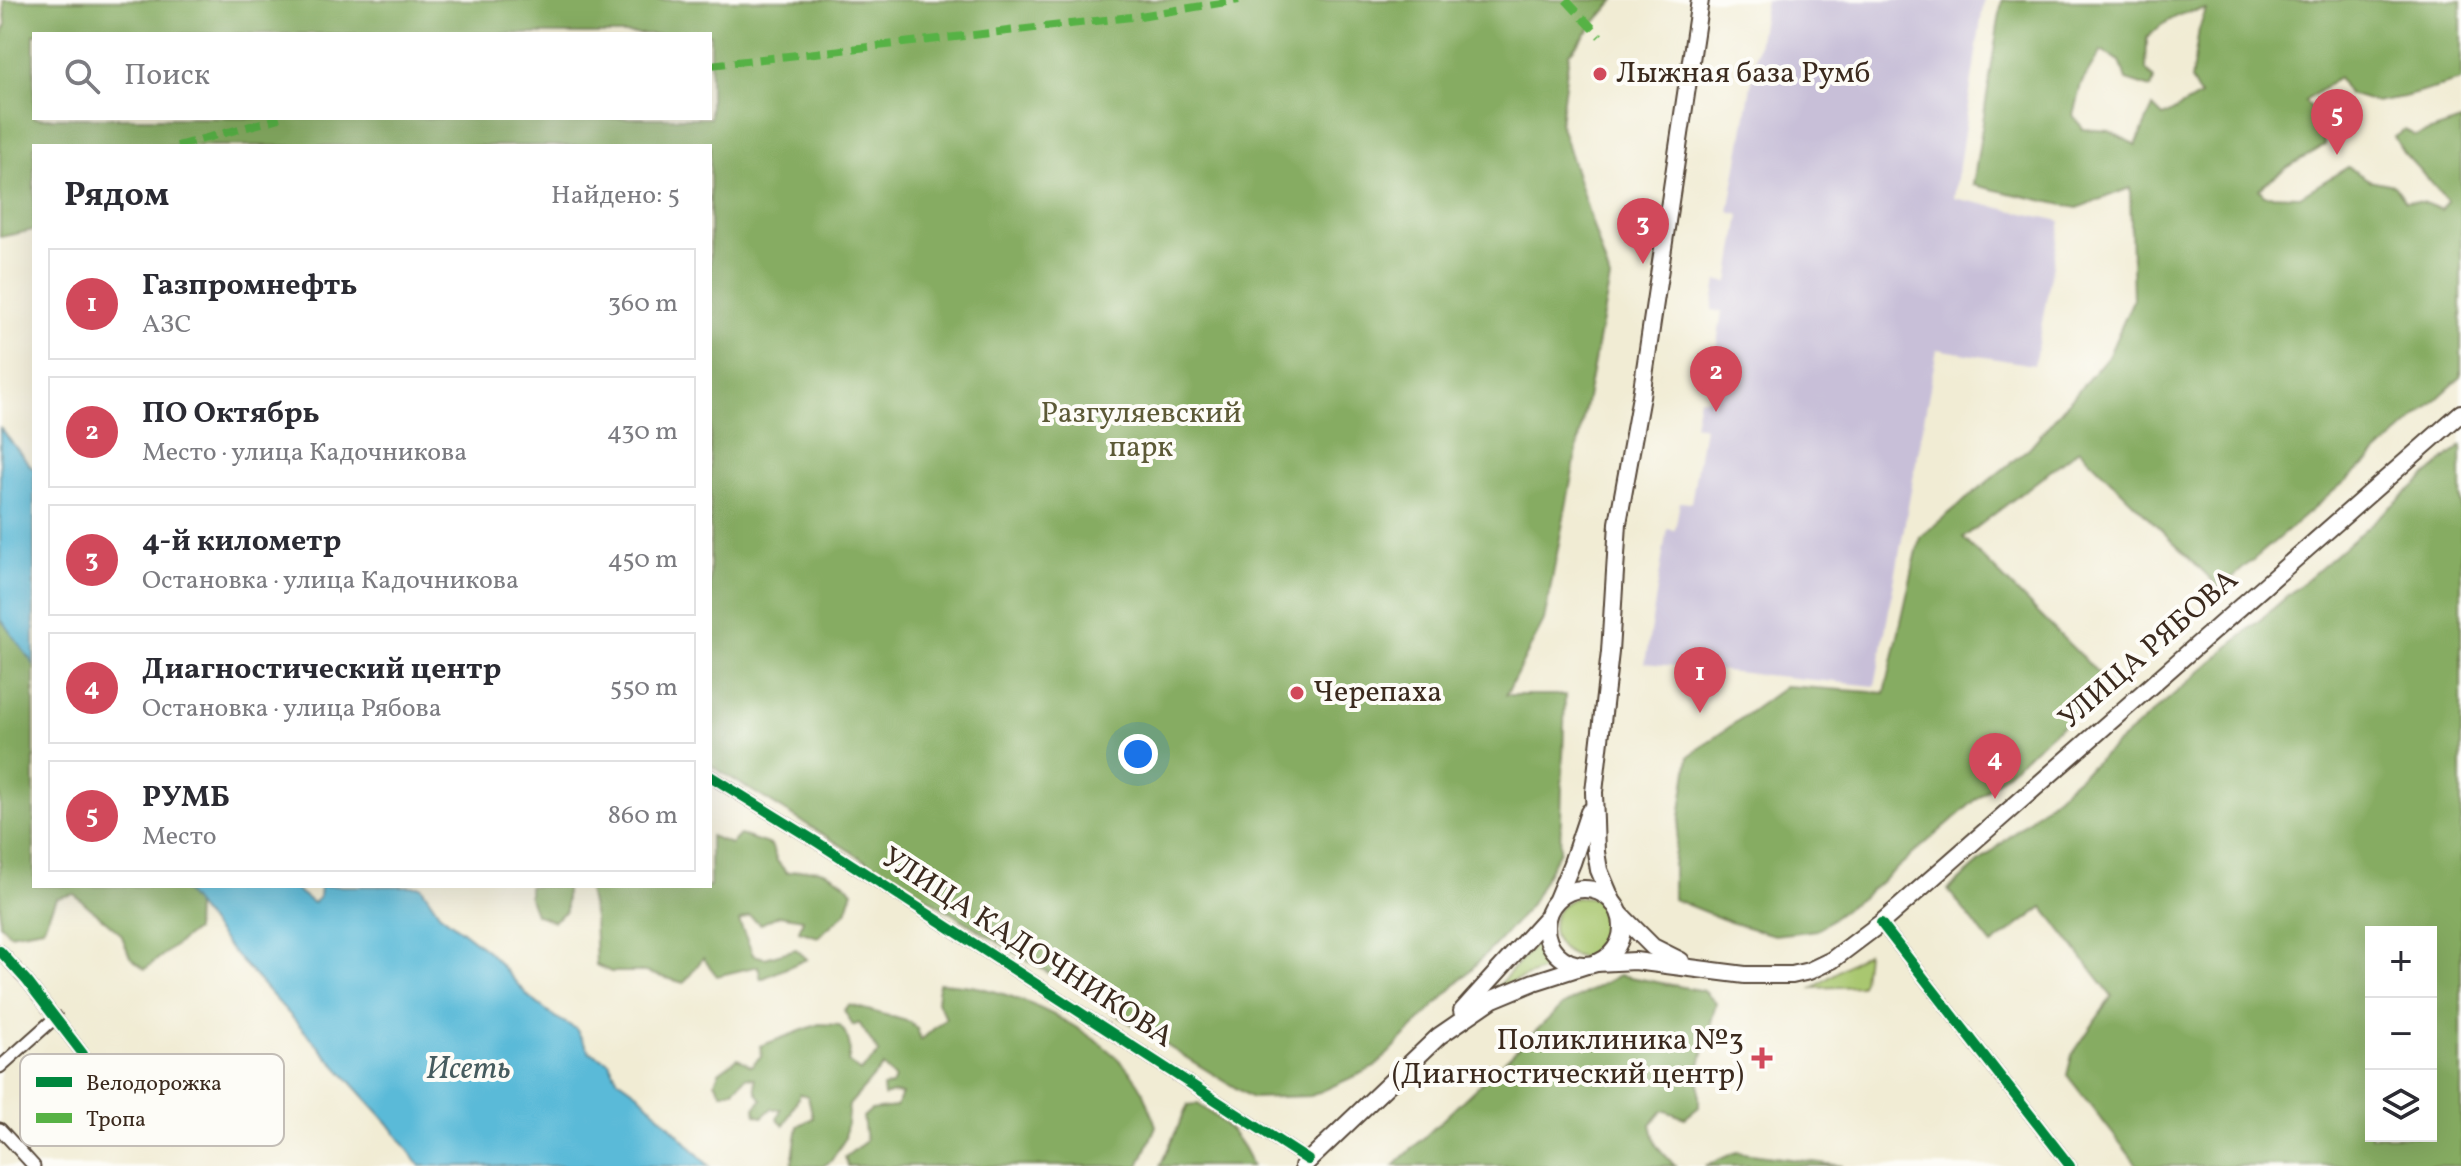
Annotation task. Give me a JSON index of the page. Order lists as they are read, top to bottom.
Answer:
{
  "streets": {
    "main road": ["УЛИЦА РЯБОВА", "УЛИЦА КАДОЧНИКОВА"]
  },
  "crossings": [
    ["УЛИЦА РЯБОВА", "УЛИЦА КАДОЧНИКОВА"]
  ],
  "water": ["Исеть"],
  "parks": ["Разгуляевский парк"],
  "places": {
    "other": ["Лыжная база Румб", "Черепаха"],
    "health": ["Поликлиника №3 (Диагностический центр)"]
  },
  "legend": ["Велодорожка", "Тропа"],
  "page": {
    "search": "Поиск",
    "pins": [
      "5",
      "3",
      "2",
      "1",
      "4"
    ],
    "heading": ["Рядом", "Найдено: 5"],
    "list": [
      {
        "mark": "1",
        "name": "Газпромнефть",
        "note": "АЗС",
        "value": "360 m"
      },
      {
        "mark": "2",
        "name": "ПО Октябрь",
        "note": "Место · улица Кадочникова",
        "value": "430 m"
      },
      {
        "mark": "3",
        "name": "4-й километр",
        "note": "Остановка · улица Кадочникова",
        "value": "450 m"
      },
      {
        "mark": "4",
        "name": "Диагностический центр",
        "note": "Остановка · улица Рябова",
        "value": "550 m"
      },
      {
        "mark": "5",
        "name": "РУМБ",
        "note": "Место",
        "value": "860 m"
      }
    ],
    "map_buttons": ["+", "−"]
  }
}
